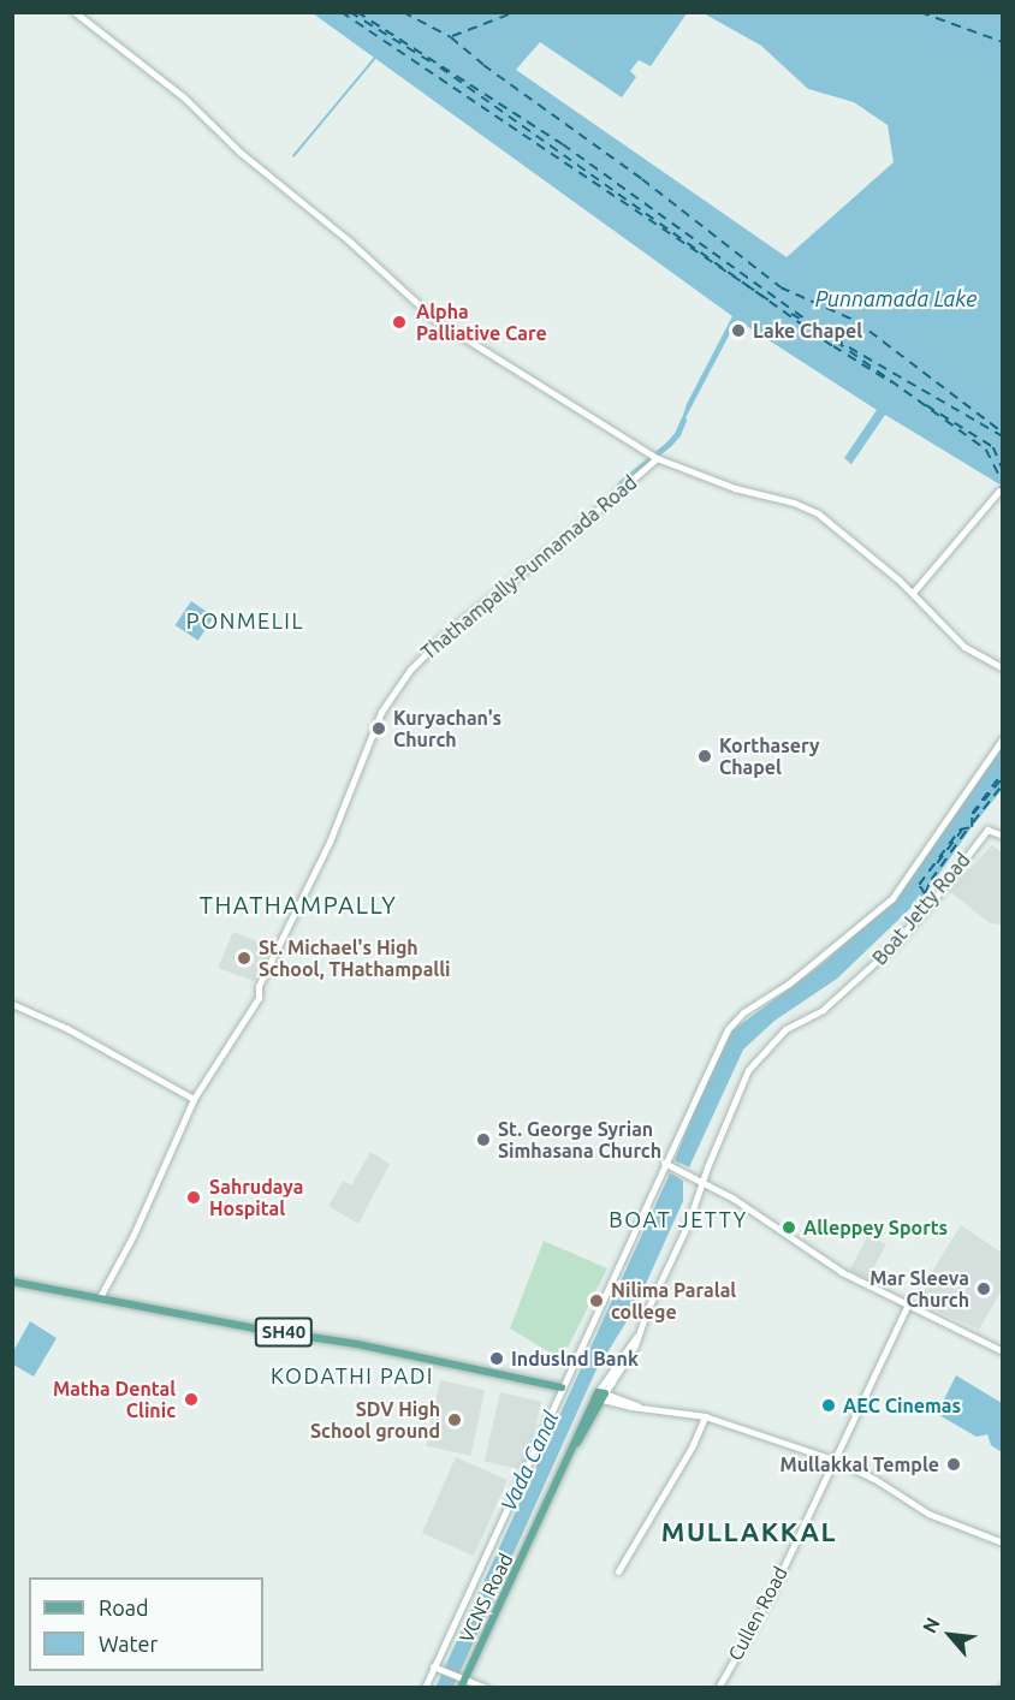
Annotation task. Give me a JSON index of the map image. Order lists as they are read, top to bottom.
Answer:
{
  "streets": {
    "main road": [
      "Thathampally-Punnamada Road",
      "Boat Jetty Road",
      "SH40",
      "VCNS Road",
      "Cullen Road"
    ]
  },
  "crossings": [
    ["Thathampally-Punnamada Road", "SH40"],
    ["Boat Jetty Road", "VCNS Road"]
  ],
  "districts": [
    "PONMELIL",
    "THATHAMPALLY",
    "BOAT JETTY",
    "KODATHI PADI",
    "MULLAKKAL"
  ],
  "water": ["Punnamada Lake", "Vada Canal"],
  "places": [
    "Alpha Palliative Care",
    "Lake Chapel",
    "Kuryachan's Church",
    "Korthasery Chapel",
    "St. Michael's High School, THathampalli",
    "St. George Syrian Simhasana Church",
    "Sahrudaya Hospital",
    "Alleppey Sports",
    "Mar Sleeva Church",
    "Nilima Paralal college",
    "Induslnd Bank",
    "Matha Dental Clinic",
    "AEC Cinemas",
    "SDV High School ground",
    "Mullakkal Temple"
  ],
  "legend": ["Road", "Water"],
  "north": "top left"
}
